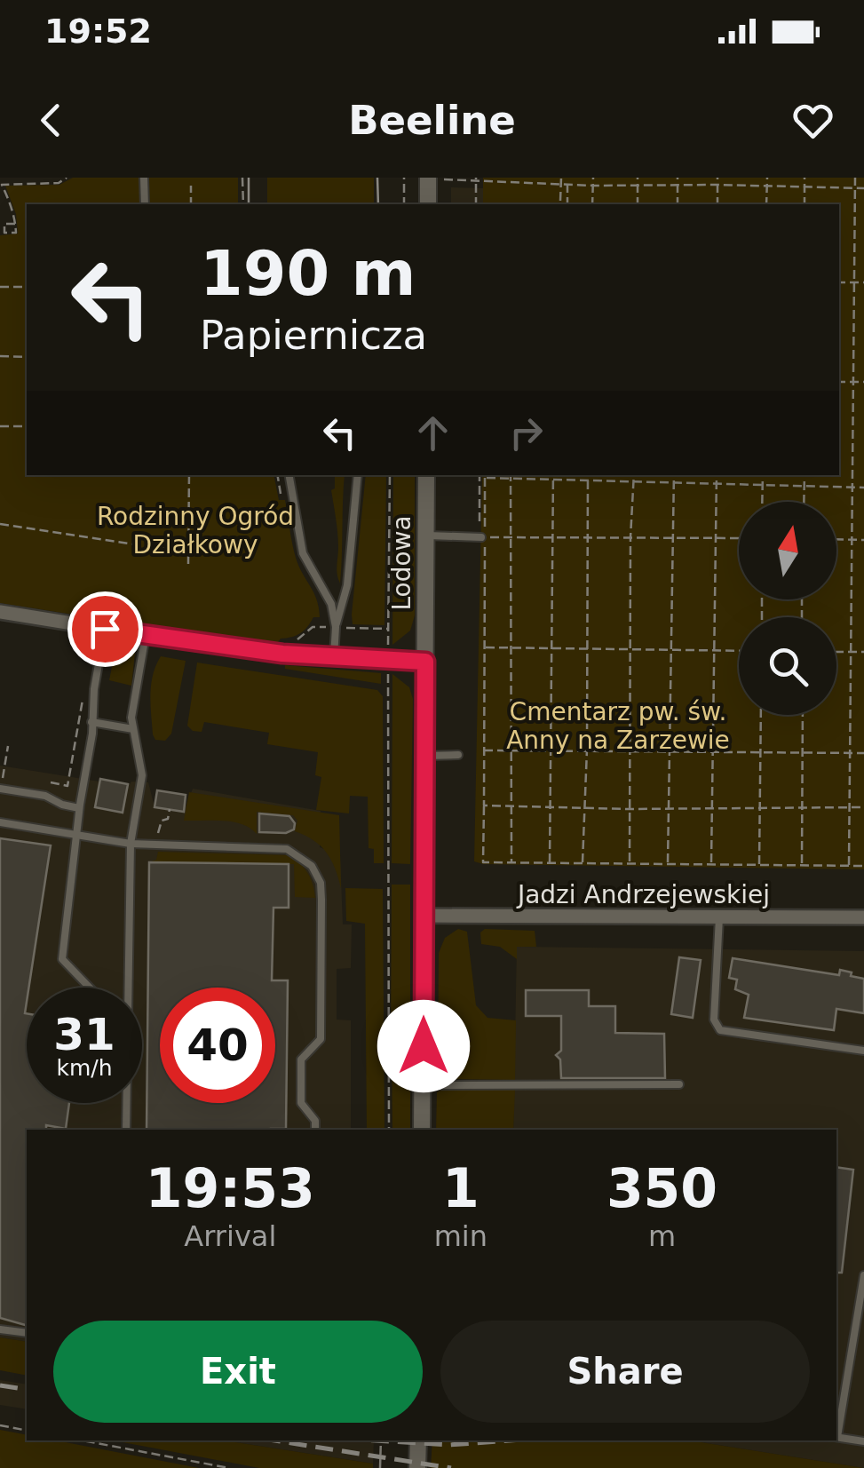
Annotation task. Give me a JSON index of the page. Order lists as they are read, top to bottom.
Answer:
{
  "streets": {
    "street": ["Lodowa", "Jadzi Andrzejewskiej"]
  },
  "crossings": [
    ["Lodowa", "Jadzi Andrzejewskiej"]
  ],
  "parks": ["Rodzinny Ogród Działkowy", "Cmentarz pw. św. Anny na Zarzewie"],
  "north": "top",
  "page": {
    "status": "19:52",
    "header": "Beeline",
    "turn": ["190 m", "Papiernicza"],
    "speed": "31 km/h",
    "limit": "40",
    "eta": [
      "19:53",
      "Arrival",
      "1",
      "min",
      "350",
      "m"
    ],
    "buttons": ["Exit", "Share"]
  }
}
